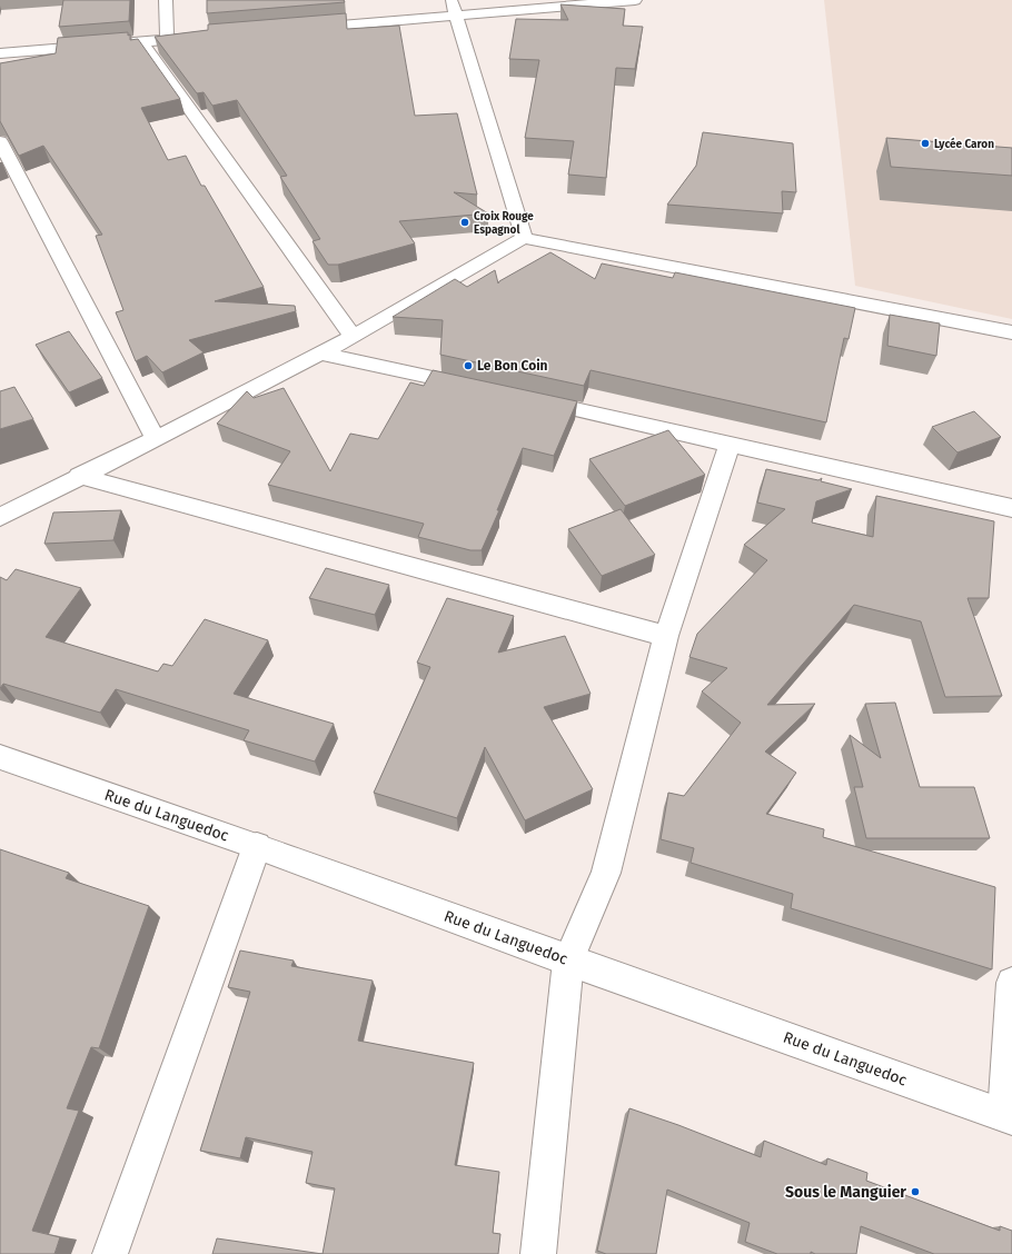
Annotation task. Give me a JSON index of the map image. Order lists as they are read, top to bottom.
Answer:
{
  "streets": {
    "street": ["Rue du Languedoc"]
  },
  "places": [
    "Lycée Caron",
    "Croix Rouge Espagnol",
    "Le Bon Coin",
    "Sous le Manguier"
  ]
}
